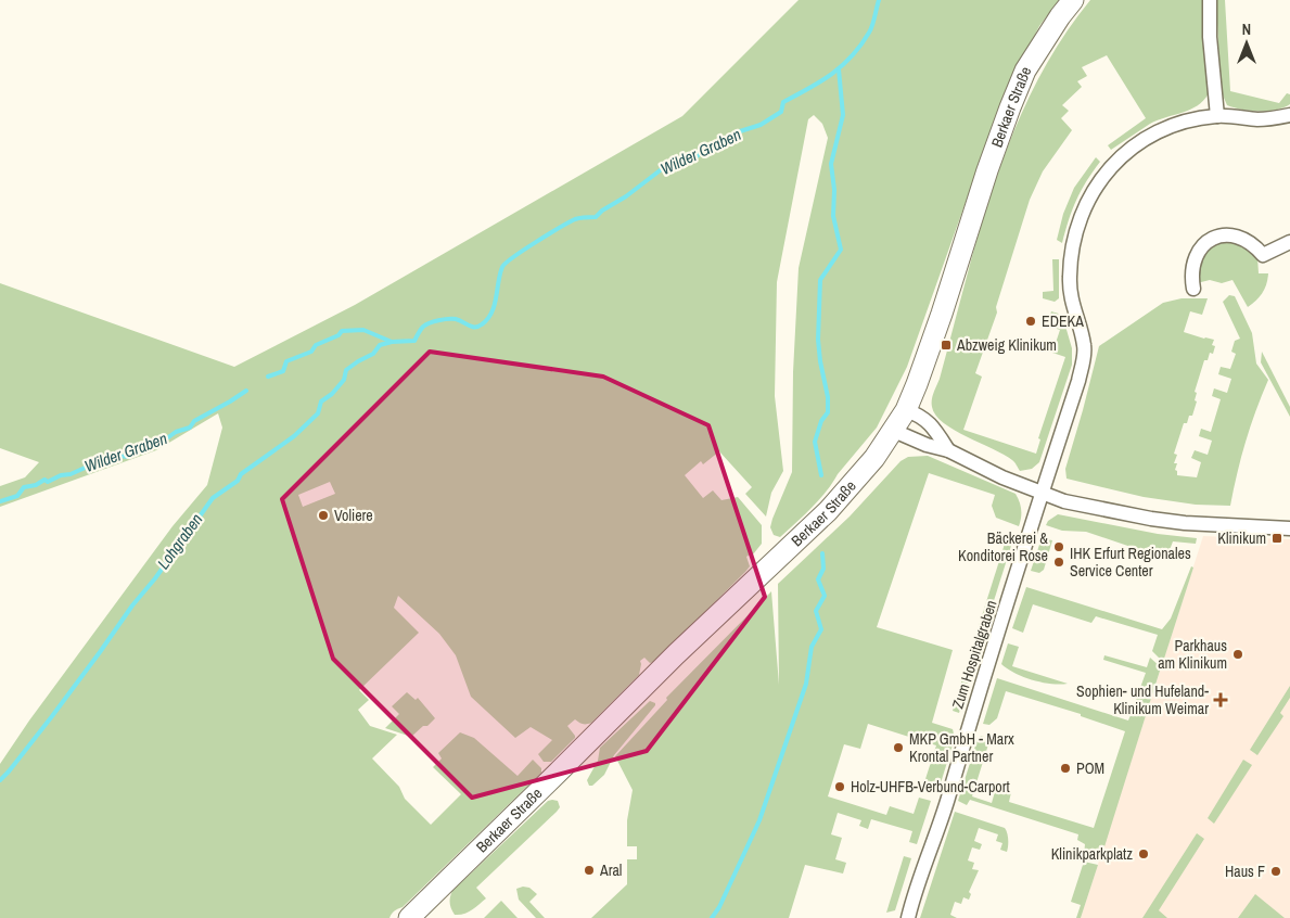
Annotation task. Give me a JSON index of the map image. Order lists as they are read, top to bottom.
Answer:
{
  "streets": {
    "main road": ["Berkaer Straße"],
    "street": ["Zum Hospitalgraben"]
  },
  "water": ["Wilder Graben", "Lohgraben"],
  "places": {
    "other": [
      "EDEKA",
      "Voliere",
      "Bäckerei & Konditorei Rose",
      "IHK Erfurt Regionales Service Center",
      "Parkhaus am Klinikum",
      "MKP GmbH - Marx Krontal Partner",
      "POM",
      "Holz-UHFB-Verbund-Carport",
      "Klinikparkplatz",
      "Aral",
      "Haus F"
    ],
    "transit": ["Abzweig Klinikum", "Klinikum"],
    "health": ["Sophien- und Hufeland- Klinikum Weimar"]
  },
  "north": "top"
}
